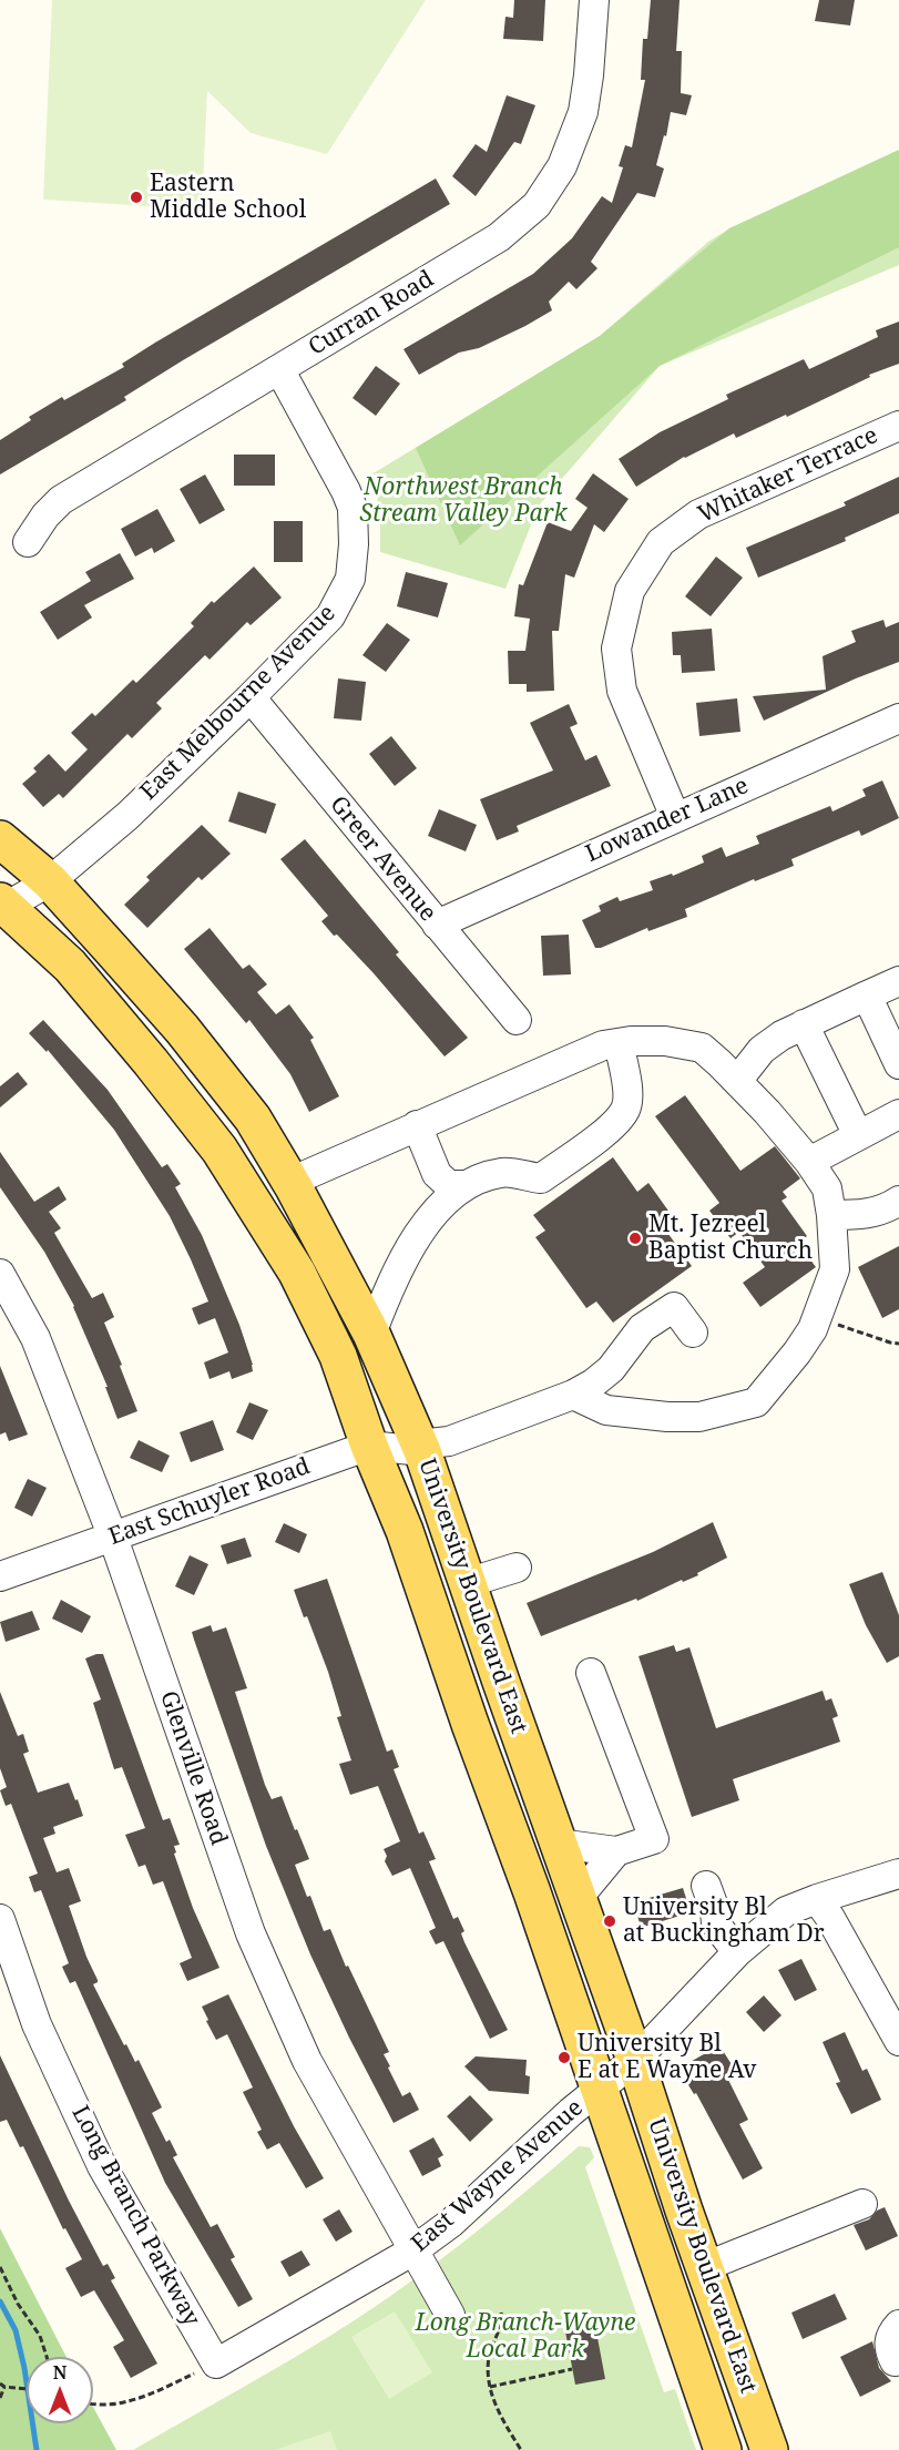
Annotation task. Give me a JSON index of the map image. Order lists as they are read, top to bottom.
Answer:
{
  "streets": {
    "main road": ["University Boulevard East"],
    "street": [
      "Curran Road",
      "Whitaker Terrace",
      "East Melbourne Avenue",
      "Lowander Lane",
      "Greer Avenue",
      "East Schuyler Road",
      "Glenville Road",
      "East Wayne Avenue",
      "Long Branch Parkway"
    ]
  },
  "crossings": [
    ["Curran Road", "East Melbourne Avenue"],
    ["Whitaker Terrace", "Lowander Lane"],
    ["East Melbourne Avenue", "Greer Avenue"],
    ["East Melbourne Avenue", "University Boulevard East"],
    ["Lowander Lane", "Greer Avenue"],
    ["East Schuyler Road", "University Boulevard East"],
    ["East Schuyler Road", "Glenville Road"],
    ["University Boulevard East", "East Wayne Avenue"],
    ["Glenville Road", "East Wayne Avenue"],
    ["East Wayne Avenue", "Long Branch Parkway"]
  ],
  "parks": ["Northwest Branch Stream Valley Park", "Long Branch-Wayne Local Park"],
  "places": [
    "Eastern Middle School",
    "Mt. Jezreel Baptist Church",
    "University Bl at Buckingham Dr",
    "University Bl E at E Wayne Av"
  ],
  "north": "top"
}
